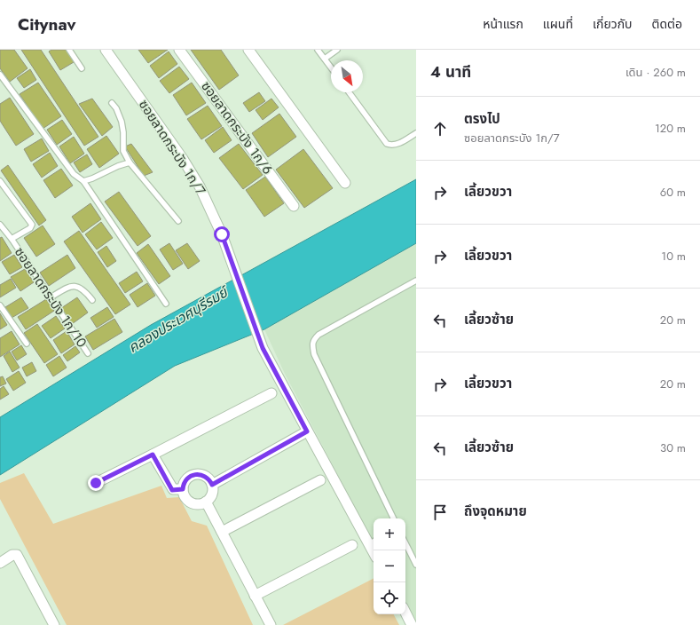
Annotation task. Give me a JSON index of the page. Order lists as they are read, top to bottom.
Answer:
{
  "streets": {
    "street": ["ซอยลาดกระบัง 1ก/6", "ซอยลาดกระบัง 1ก/7"],
    "lane": ["ซอยลาดกระบัง 1ก/10"]
  },
  "water": ["คลองประเวศบุรีรมย์"],
  "north": "bottom right",
  "page": {
    "header": "Citynav",
    "nav": [
      "หน้าแรก",
      "แผนที่",
      "เกี่ยวกับ",
      "ติดต่อ"
    ],
    "heading": ["4 นาที", "เดิน · 260 m"],
    "list": [
      ["ตรงไป", "ซอยลาดกระบัง 1ก/7", "120 m"],
      ["เลี้ยวขวา", "60 m"],
      ["เลี้ยวขวา", "10 m"],
      ["เลี้ยวซ้าย", "20 m"],
      ["เลี้ยวขวา", "20 m"],
      ["เลี้ยวซ้าย", "30 m"],
      "ถึงจุดหมาย"
    ],
    "map_buttons": ["+", "−"]
  }
}
